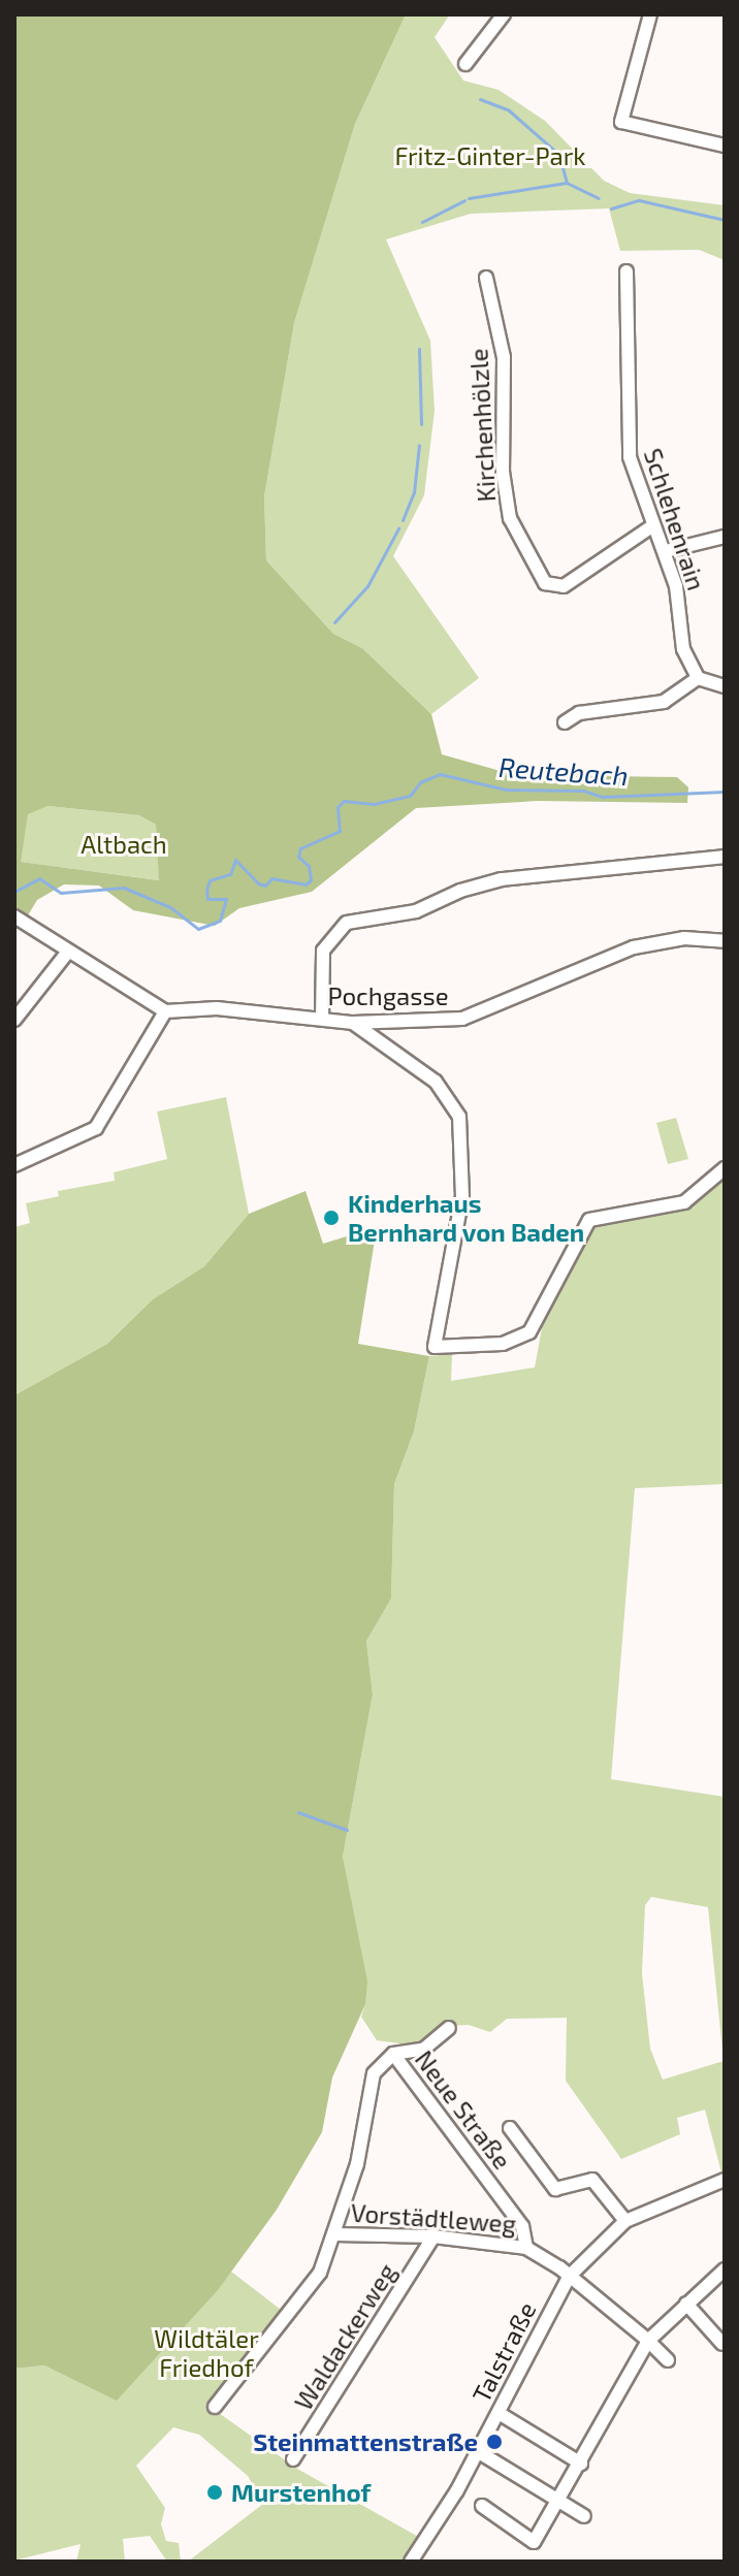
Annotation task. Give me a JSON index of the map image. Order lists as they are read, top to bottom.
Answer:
{
  "streets": {
    "street": [
      "Kirchenhölzle",
      "Schlehenrain",
      "Pochgasse",
      "Neue Straße",
      "Vorstädtleweg",
      "Waldackerweg",
      "Talstraße"
    ]
  },
  "crossings": [
    ["Kirchenhölzle", "Schlehenrain"],
    ["Neue Straße", "Vorstädtleweg"],
    ["Vorstädtleweg", "Waldackerweg"],
    ["Vorstädtleweg", "Talstraße"]
  ],
  "water": ["Reutebach"],
  "parks": ["Fritz-Ginter-Park", "Altbach", "Wildtäler Friedhof"],
  "places": ["Kinderhaus Bernhard von Baden", "Steinmattenstraße", "Murstenhof"]
}
